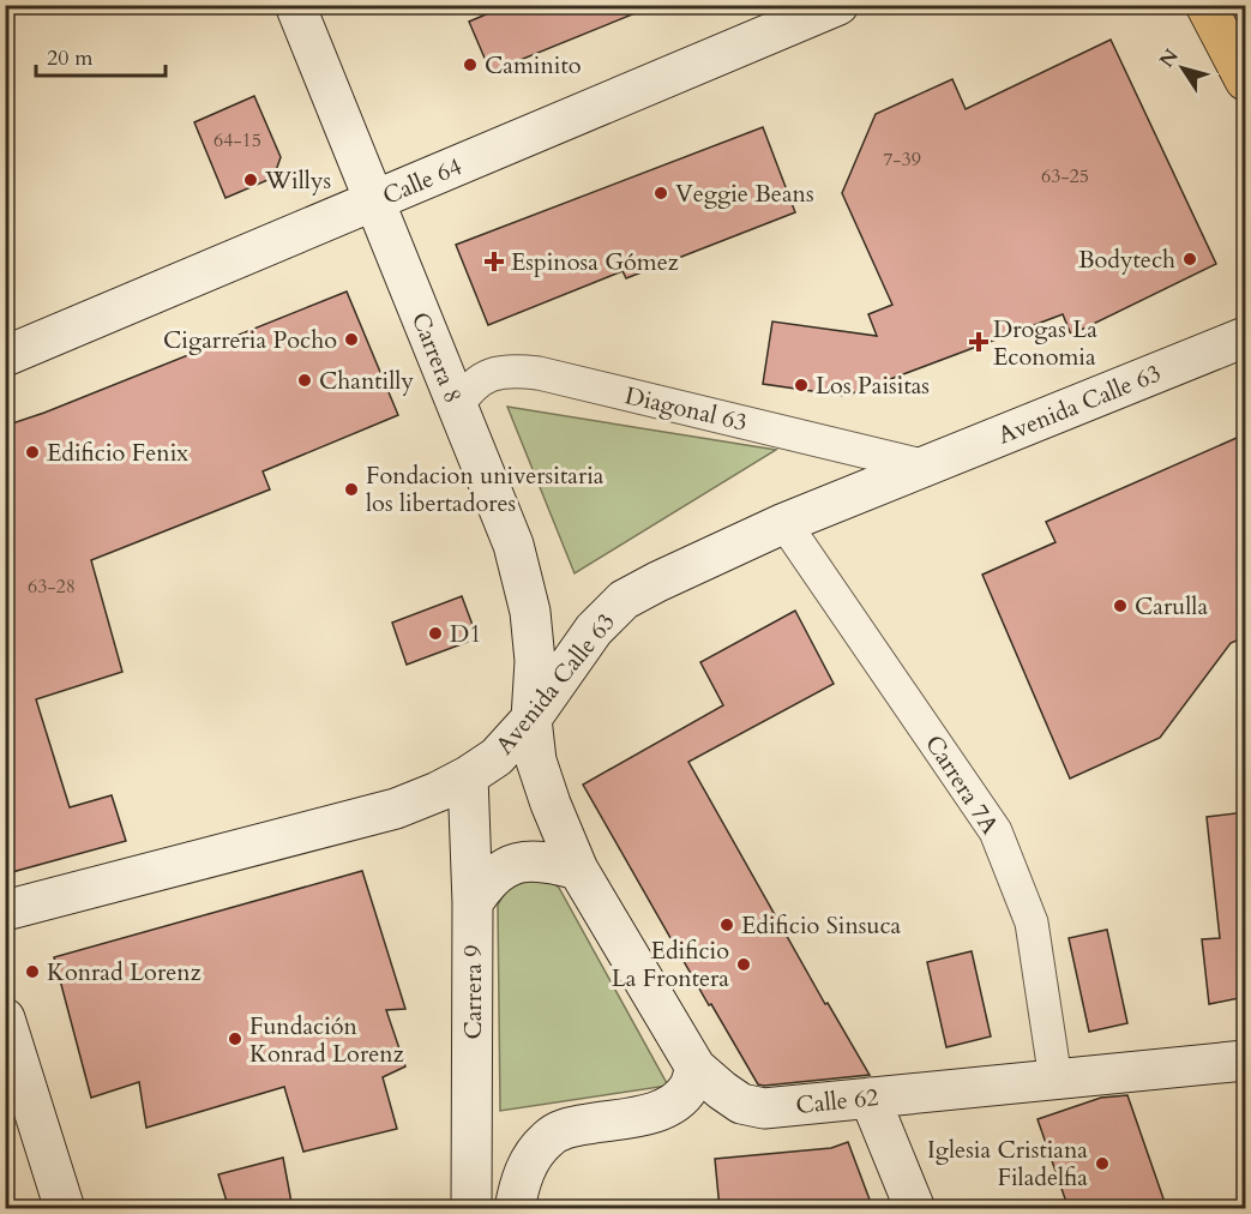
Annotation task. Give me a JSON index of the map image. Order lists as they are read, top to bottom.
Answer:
{
  "streets": {
    "street": [
      "Calle 64",
      "Carrera 8",
      "Avenida Calle 63",
      "Diagonal 63",
      "Carrera 7A",
      "Carrera 9",
      "Calle 62"
    ]
  },
  "crossings": [
    ["Calle 64", "Carrera 8"],
    ["Carrera 8", "Avenida Calle 63"],
    ["Carrera 8", "Diagonal 63"],
    ["Avenida Calle 63", "Diagonal 63"],
    ["Avenida Calle 63", "Carrera 7A"],
    ["Avenida Calle 63", "Carrera 9"],
    ["Carrera 7A", "Calle 62"]
  ],
  "places": {
    "other": [
      "Caminito",
      "Willys",
      "Veggie Beans",
      "Bodytech",
      "Cigarreria Pocho",
      "Chantilly",
      "Los Paisitas",
      "Edificio Fenix",
      "Fondacion universitaria los libertadores",
      "Carulla",
      "D1",
      "Edificio Sinsuca",
      "Edificio La Frontera",
      "Konrad Lorenz",
      "Fundación Konrad Lorenz",
      "Iglesia Cristiana Filadelfia"
    ],
    "health": ["Espinosa Gómez", "Drogas La Economia"]
  },
  "house_numbers": [
    "64-15",
    "7-39",
    "63-25",
    "63-28"
  ],
  "scale_bar": "20 m",
  "north": "top left"
}
